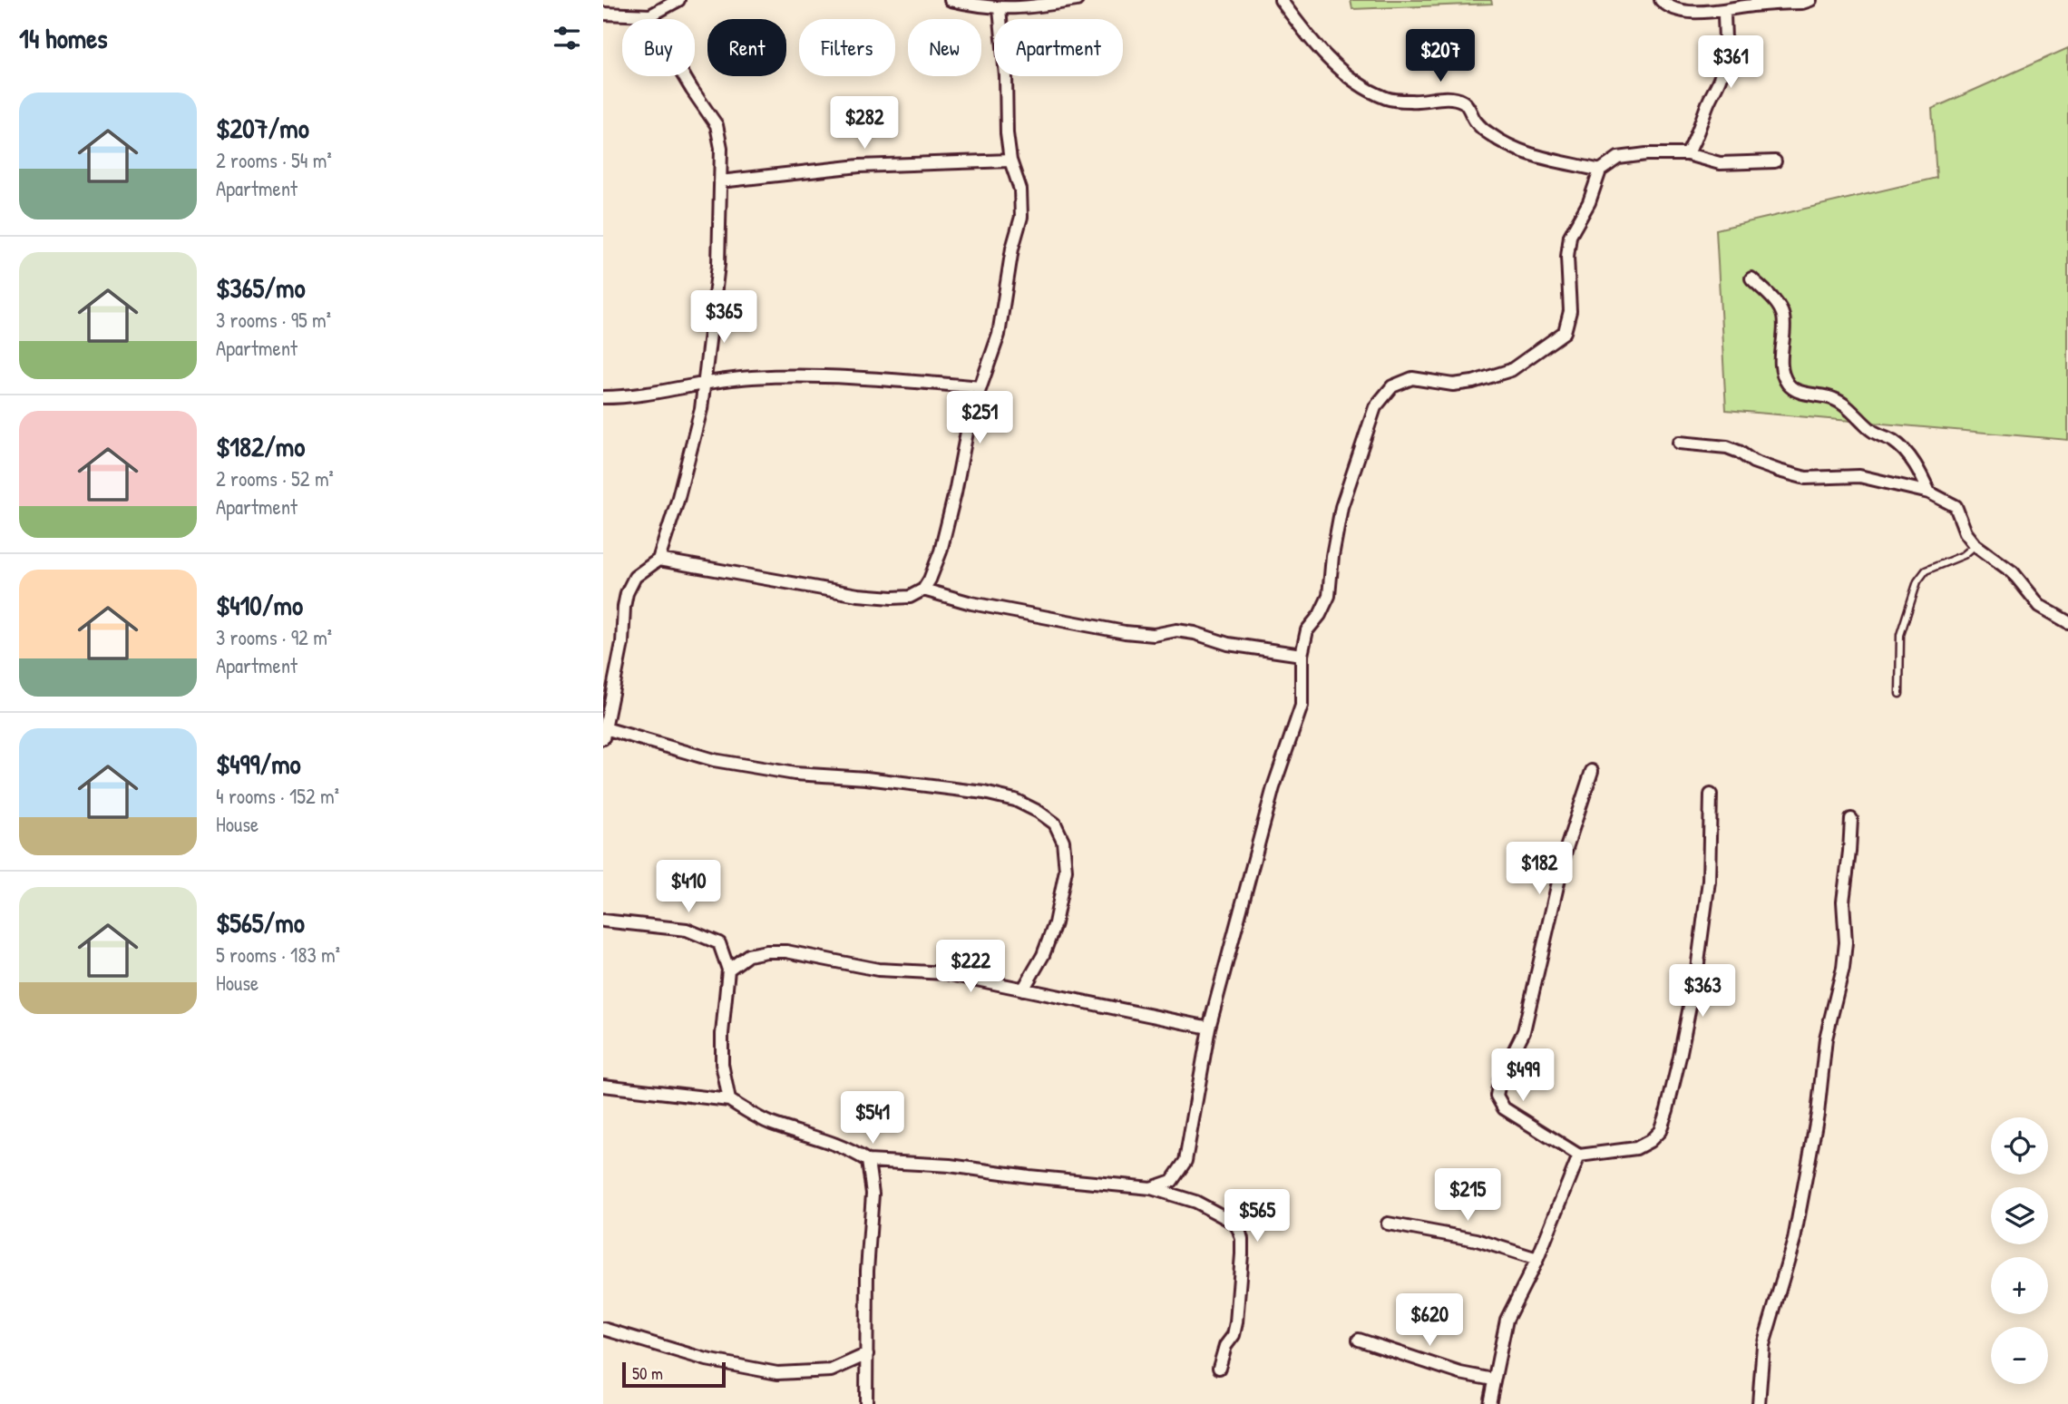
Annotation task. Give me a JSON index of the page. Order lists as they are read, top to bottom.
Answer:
{
  "scale_bar": "50 m",
  "page": {
    "heading": "14 homes",
    "chip": [
      "Buy",
      "Rent",
      "Filters",
      "New",
      "Apartment"
    ],
    "price": [
      "$207",
      "$361",
      "$282",
      "$365",
      "$251",
      "$182",
      "$410",
      "$222",
      "$363",
      "$499",
      "$541",
      "$215",
      "$565",
      "$620"
    ],
    "list": [
      {
        "name": "$207/mo",
        "note": "2 rooms · 54 m² · Apartment"
      },
      {
        "name": "$365/mo",
        "note": "3 rooms · 95 m² · Apartment"
      },
      {
        "name": "$182/mo",
        "note": "2 rooms · 52 m² · Apartment"
      },
      {
        "name": "$410/mo",
        "note": "3 rooms · 92 m² · Apartment"
      },
      {
        "name": "$499/mo",
        "note": "4 rooms · 152 m² · House"
      },
      {
        "name": "$565/mo",
        "note": "5 rooms · 183 m² · House"
      }
    ],
    "map_buttons": ["+", "−"],
    "scale": "50 m"
  }
}
